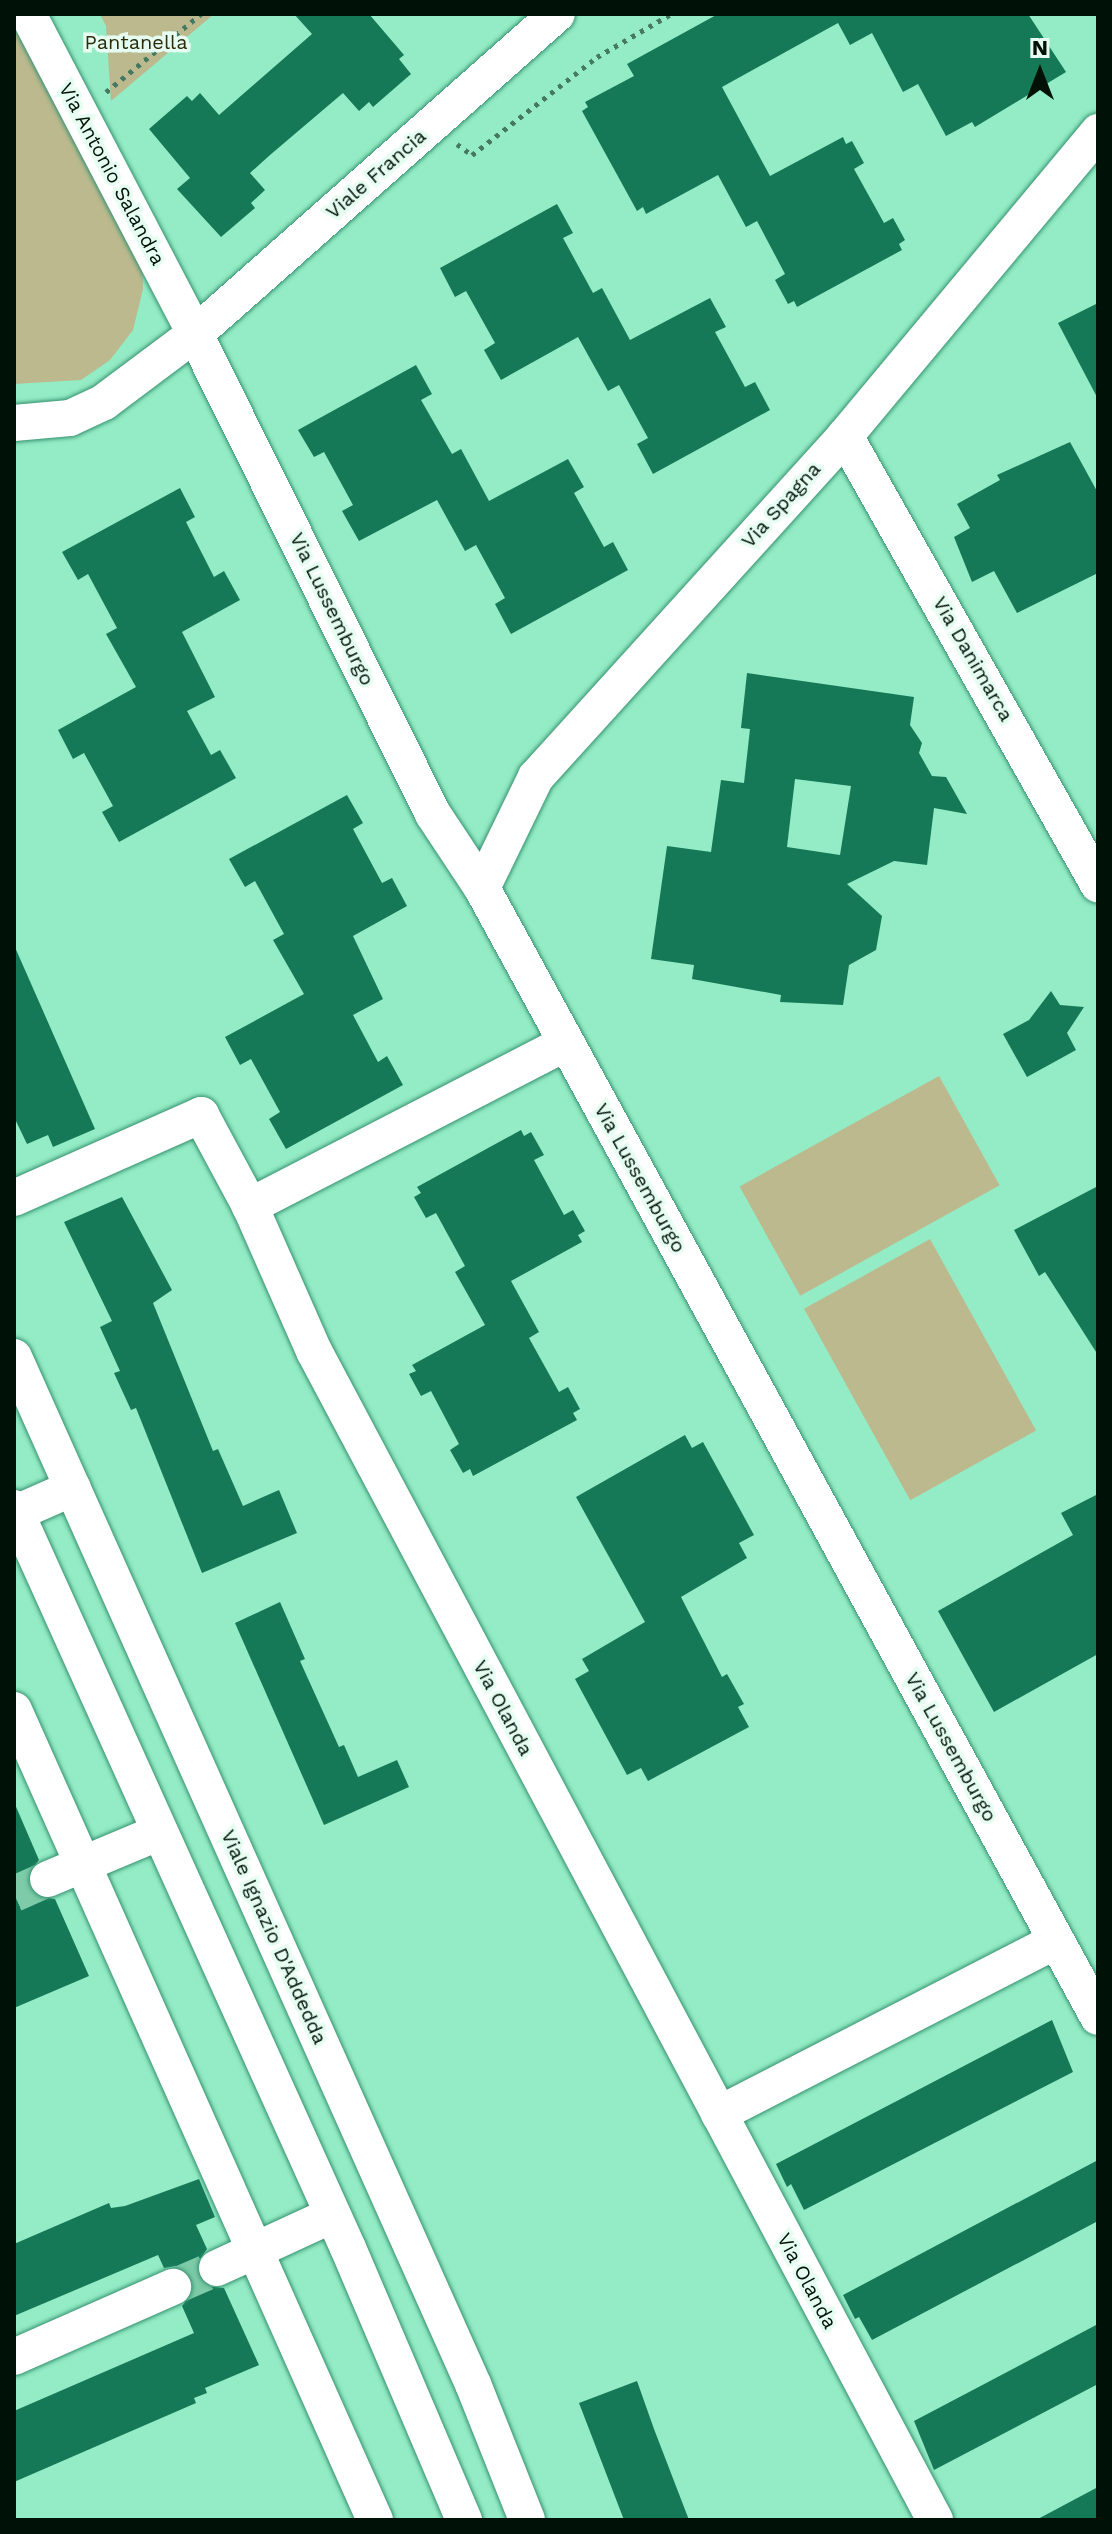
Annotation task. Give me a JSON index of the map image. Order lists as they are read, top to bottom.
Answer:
{
  "streets": {
    "street": [
      "Via Antonio Salandra",
      "Viale Francia",
      "Via Spagna",
      "Via Lussemburgo",
      "Via Danimarca",
      "Via Olanda",
      "Viale Ignazio D'Addedda"
    ]
  },
  "crossings": [
    ["Via Antonio Salandra", "Viale Francia"],
    ["Via Antonio Salandra", "Via Lussemburgo"],
    ["Viale Francia", "Via Lussemburgo"],
    ["Via Spagna", "Via Lussemburgo"],
    ["Via Spagna", "Via Danimarca"]
  ],
  "parks": ["Pantanella"],
  "north": "top"
}
